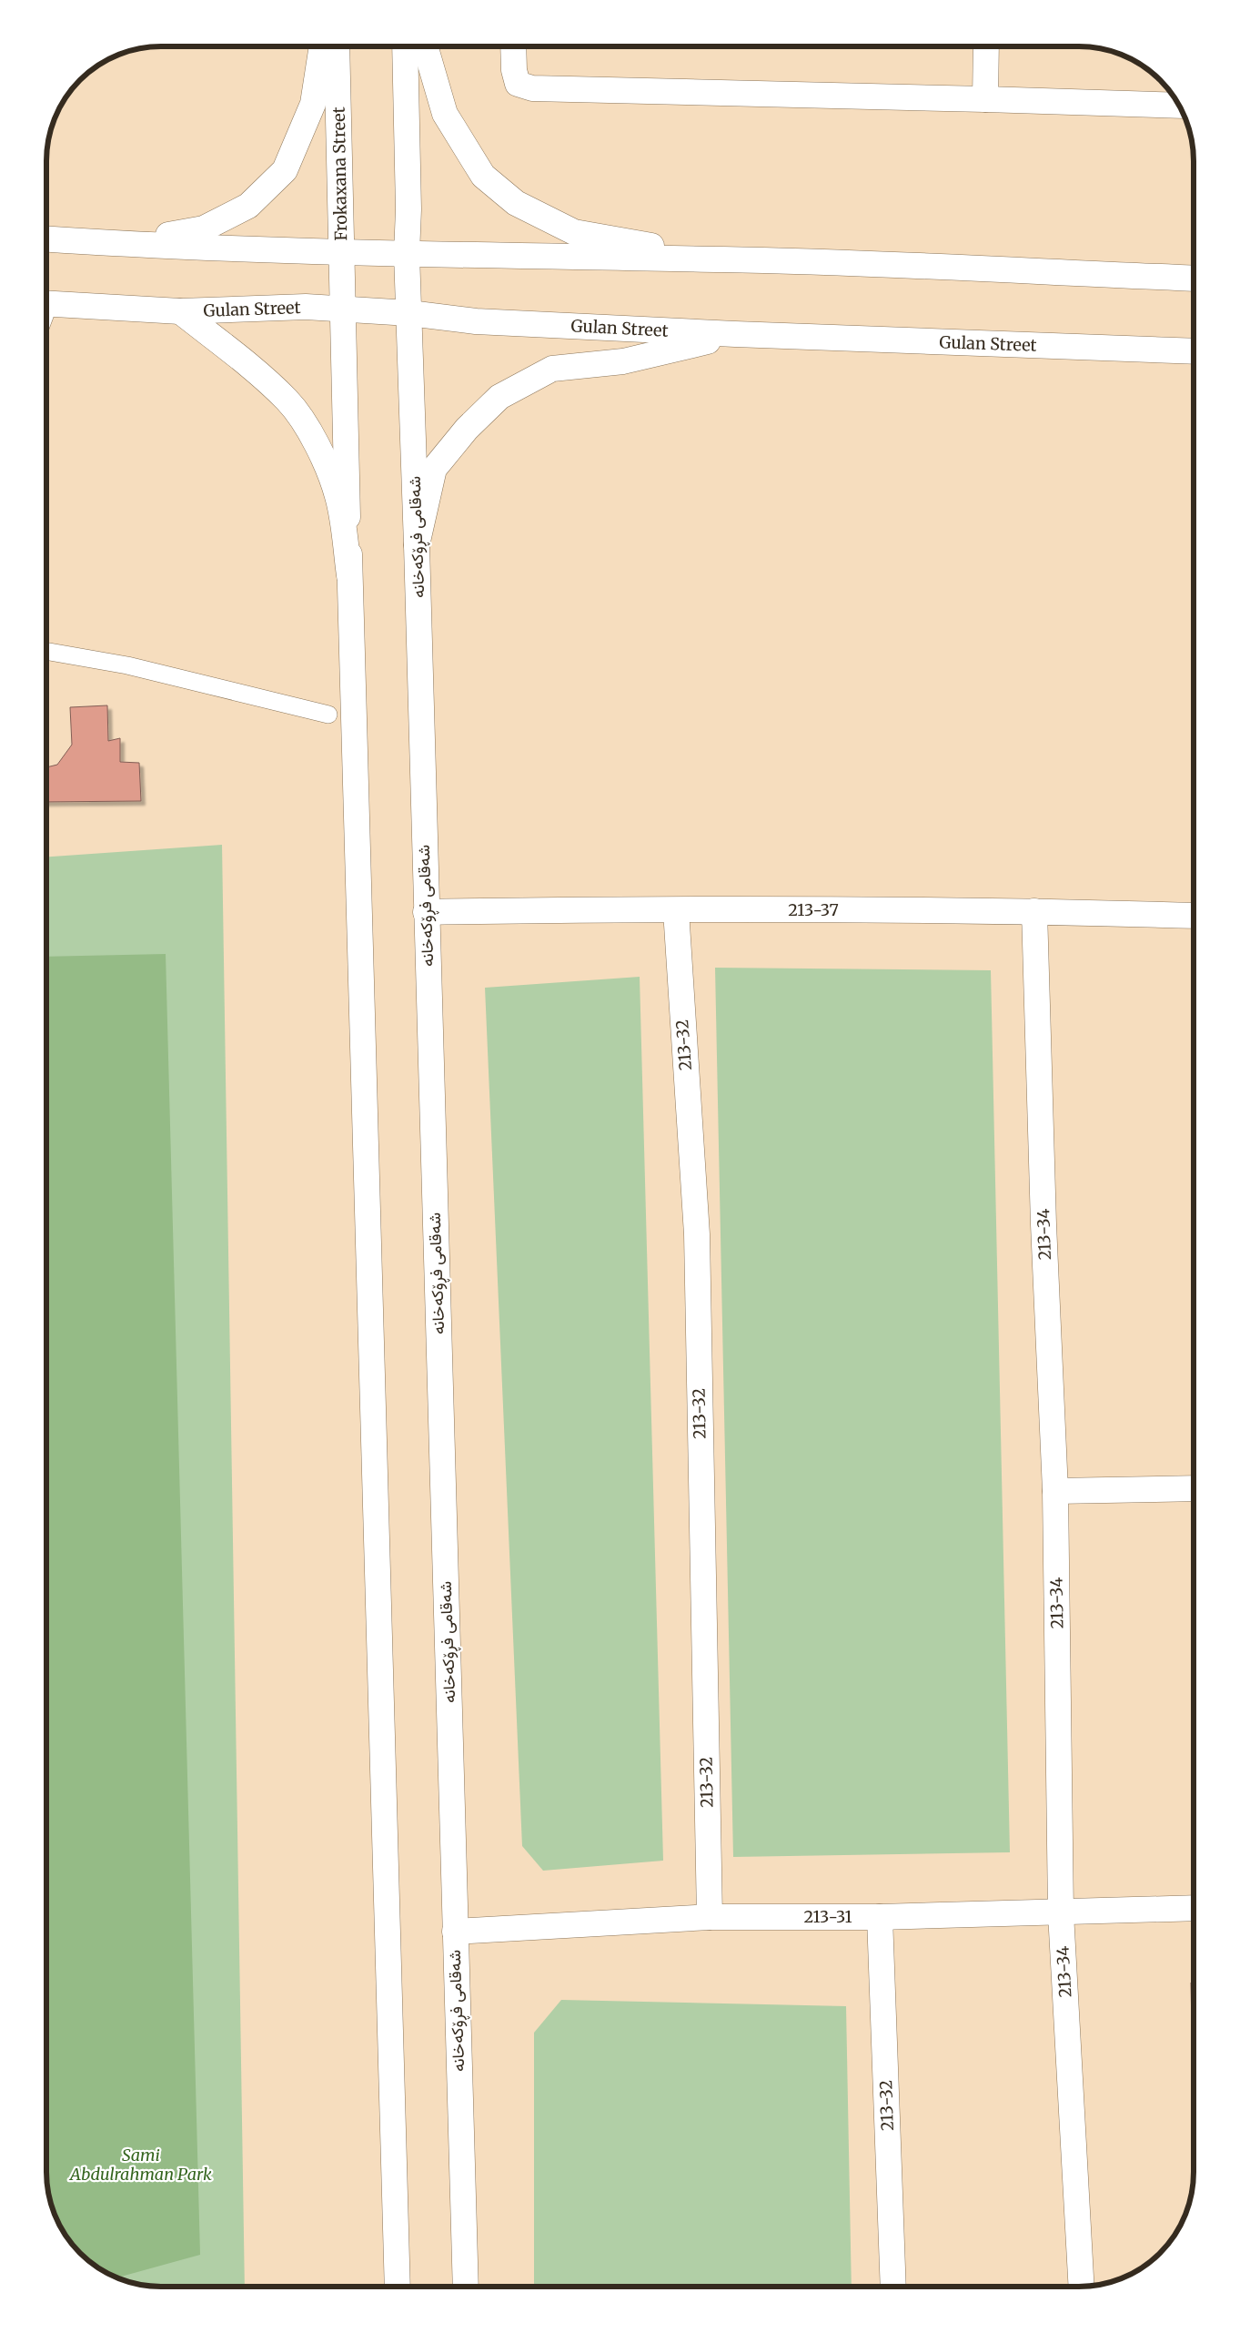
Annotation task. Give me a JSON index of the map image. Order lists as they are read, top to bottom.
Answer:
{
  "streets": {
    "main road": [
      "Frokaxana Street",
      "Gulan Street",
      "شەقامی فڕۆکەخانە",
      "213-37",
      "213-32",
      "213-34",
      "213-31"
    ]
  },
  "crossings": [
    ["Frokaxana Street", "Gulan Street"],
    ["Gulan Street", "شەقامی فڕۆکەخانە"],
    ["شەقامی فڕۆکەخانە", "213-37"],
    ["شەقامی فڕۆکەخانە", "213-31"],
    ["213-37", "213-32"],
    ["213-37", "213-34"],
    ["213-32", "213-31"],
    ["213-34", "213-31"]
  ],
  "parks": ["Sami Abdulrahman Park"]
}
